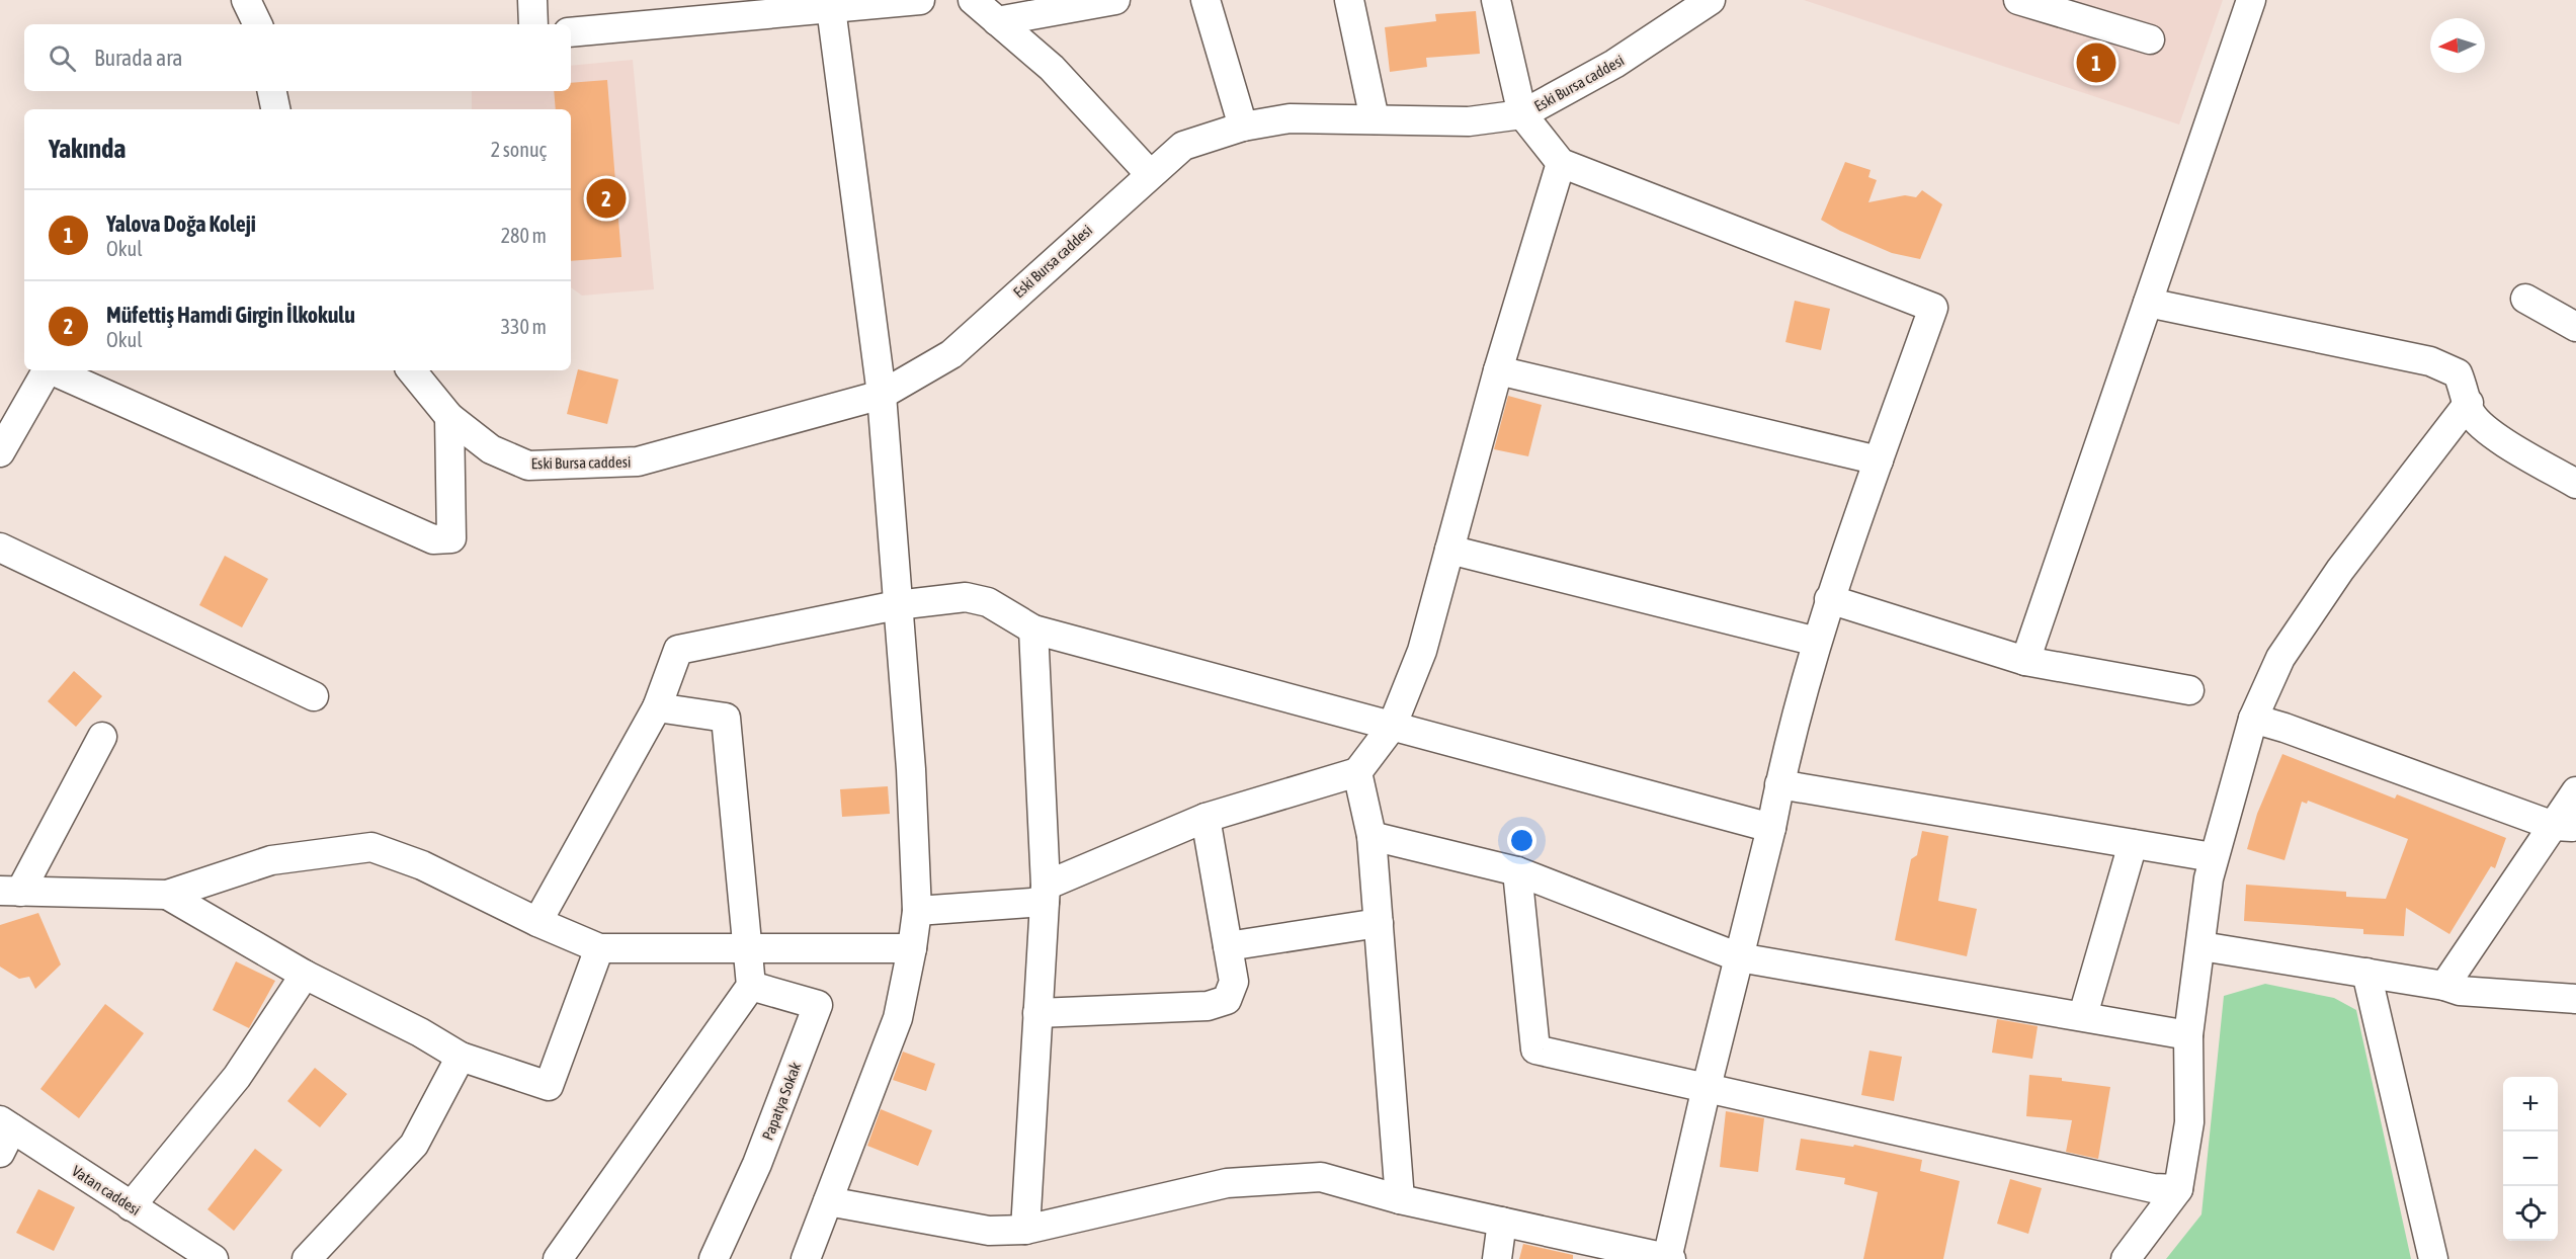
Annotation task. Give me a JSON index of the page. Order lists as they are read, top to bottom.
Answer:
{
  "streets": {
    "street": ["Eski Bursa caddesi", "Papatya Sokak", "Vatan caddesi"]
  },
  "north": "left",
  "page": {
    "search": "Burada ara",
    "pins": ["1", "2"],
    "heading": ["Yakında", "2 sonuç"],
    "list": [
      {
        "mark": "1",
        "name": "Yalova Doğa Koleji",
        "note": "Okul",
        "value": "280 m"
      },
      {
        "mark": "2",
        "name": "Müfettiş Hamdi Girgin İlkokulu",
        "note": "Okul",
        "value": "330 m"
      }
    ],
    "map_buttons": ["+", "−"]
  }
}
